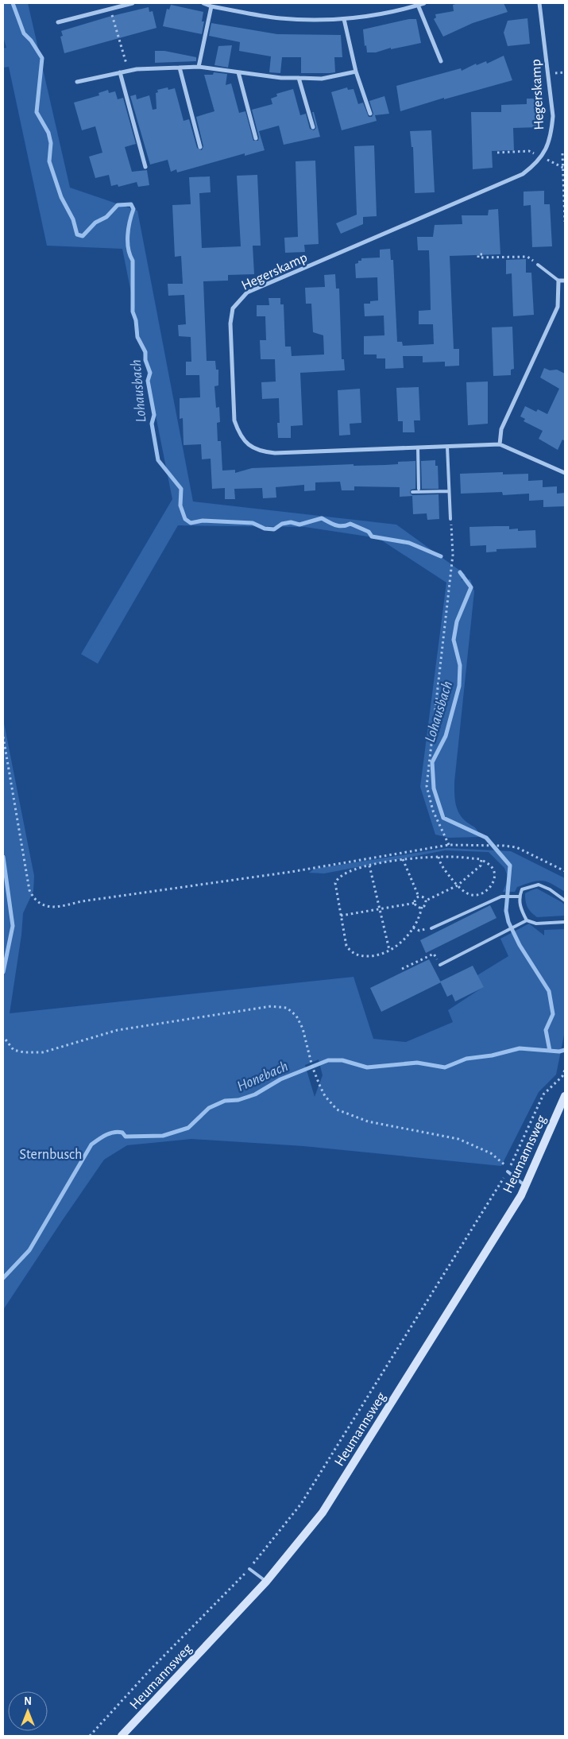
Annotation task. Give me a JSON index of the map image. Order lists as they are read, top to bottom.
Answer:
{
  "streets": {
    "street": ["Hegerskamp", "Heumannsweg"]
  },
  "water": ["Lohausbach", "Honebach"],
  "parks": ["Sternbusch"],
  "north": "top"
}
